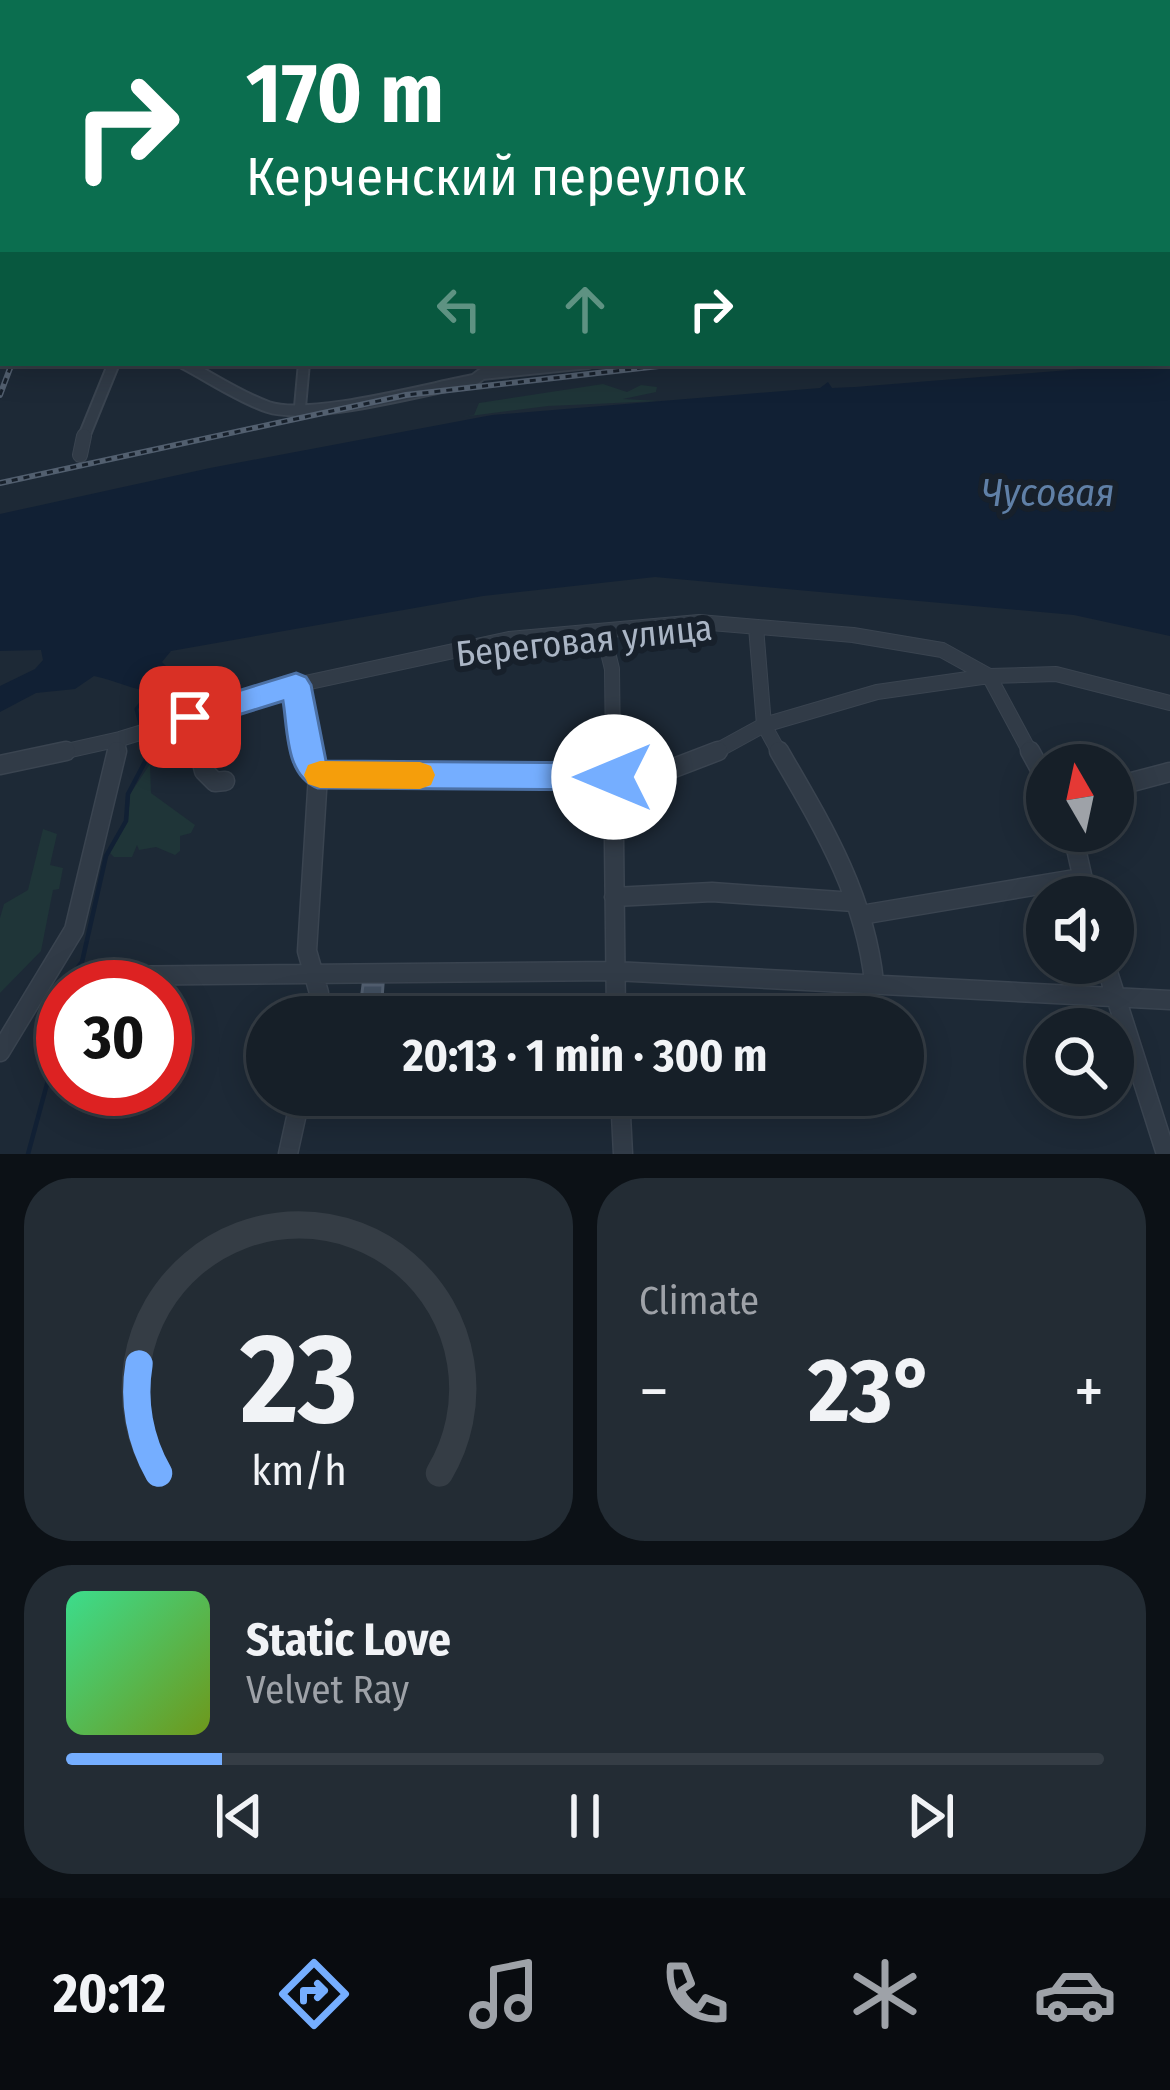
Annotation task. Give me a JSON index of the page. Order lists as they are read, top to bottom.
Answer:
{
  "streets": {
    "street": ["Береговая улица"]
  },
  "water": ["Чусовая"],
  "north": "top",
  "page": {
    "turn": ["170 m", "Керченский переулок"],
    "limit": "30",
    "trip": "20:13 · 1 min · 300 m",
    "tile": "Climate",
    "heat": ["−", "23°", "+"],
    "song": ["Static Love", "Velvet Ray"],
    "tabs": "20:12",
    "gauge": ["23", "km/h"]
  }
}
